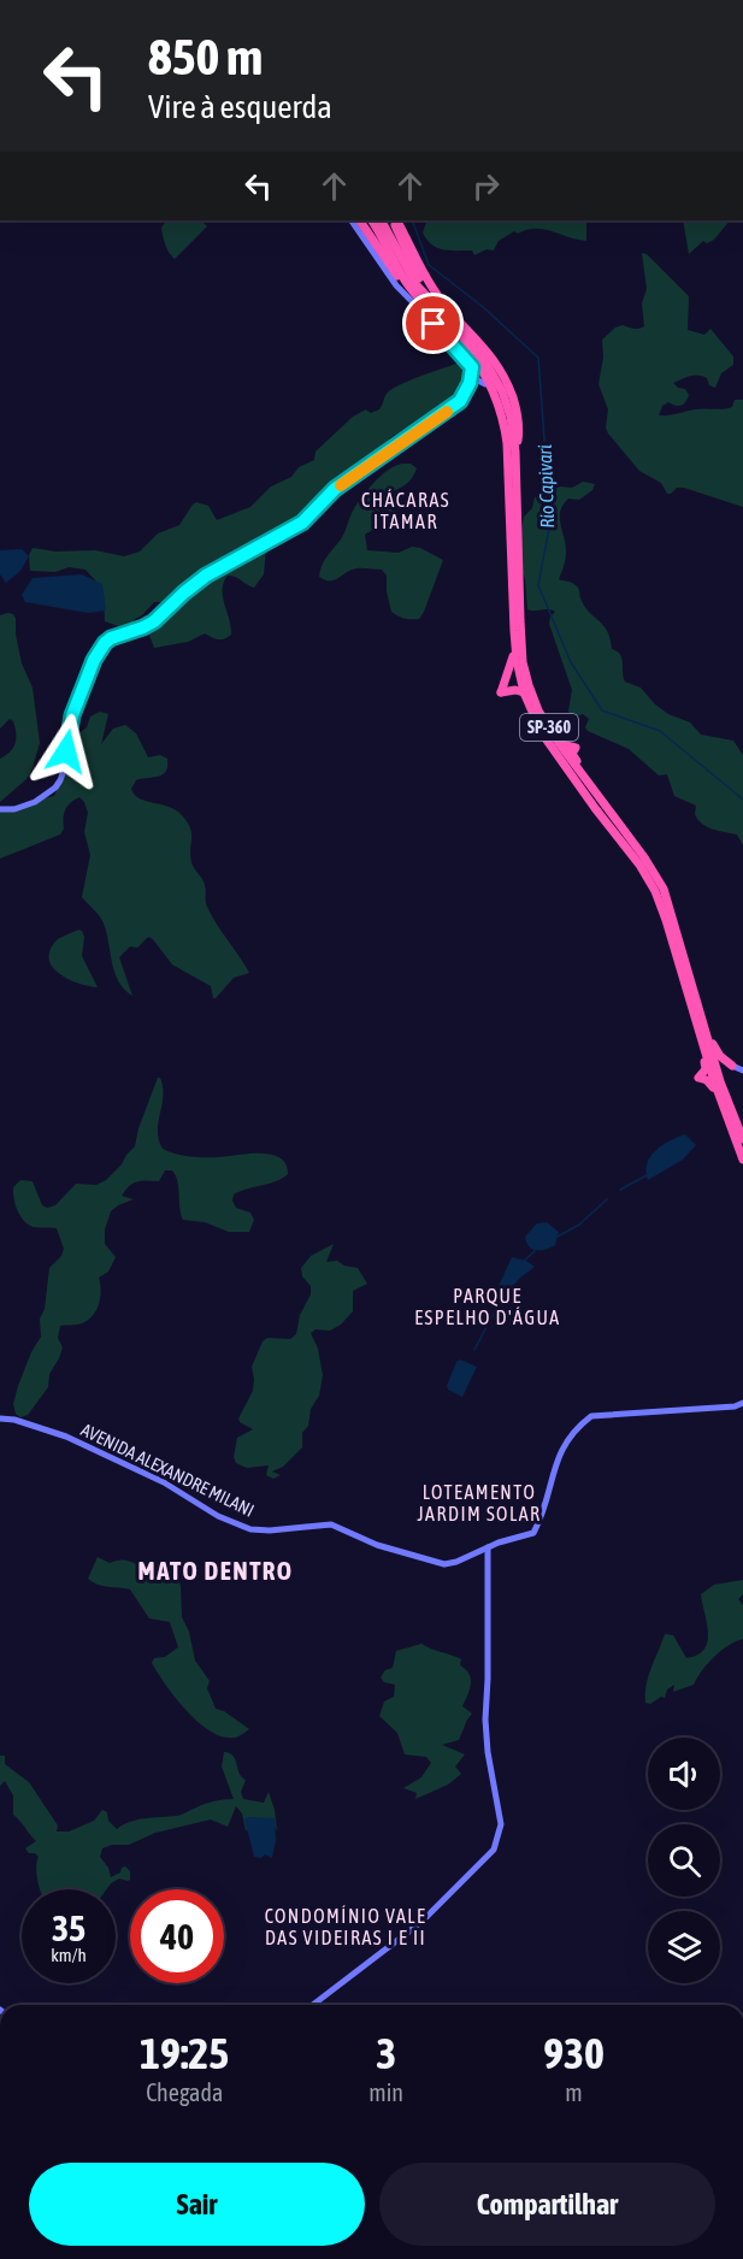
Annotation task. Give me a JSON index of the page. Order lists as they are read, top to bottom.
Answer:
{
  "streets": {
    "highway": ["SP-360"],
    "street": ["AVENIDA ALEXANDRE MILANI"]
  },
  "districts": [
    "CHÁCARAS ITAMAR",
    "PARQUE ESPELHO D'ÁGUA",
    "LOTEAMENTO JARDIM SOLAR",
    "MATO DENTRO",
    "CONDOMÍNIO VALE DAS VIDEIRAS I E II"
  ],
  "water": ["Rio Capivari"],
  "page": {
    "turn": ["850 m", "Vire à esquerda"],
    "speed": "35 km/h",
    "limit": "40",
    "eta": [
      "19:25",
      "Chegada",
      "3",
      "min",
      "930",
      "m"
    ],
    "buttons": ["Sair", "Compartilhar"]
  }
}
